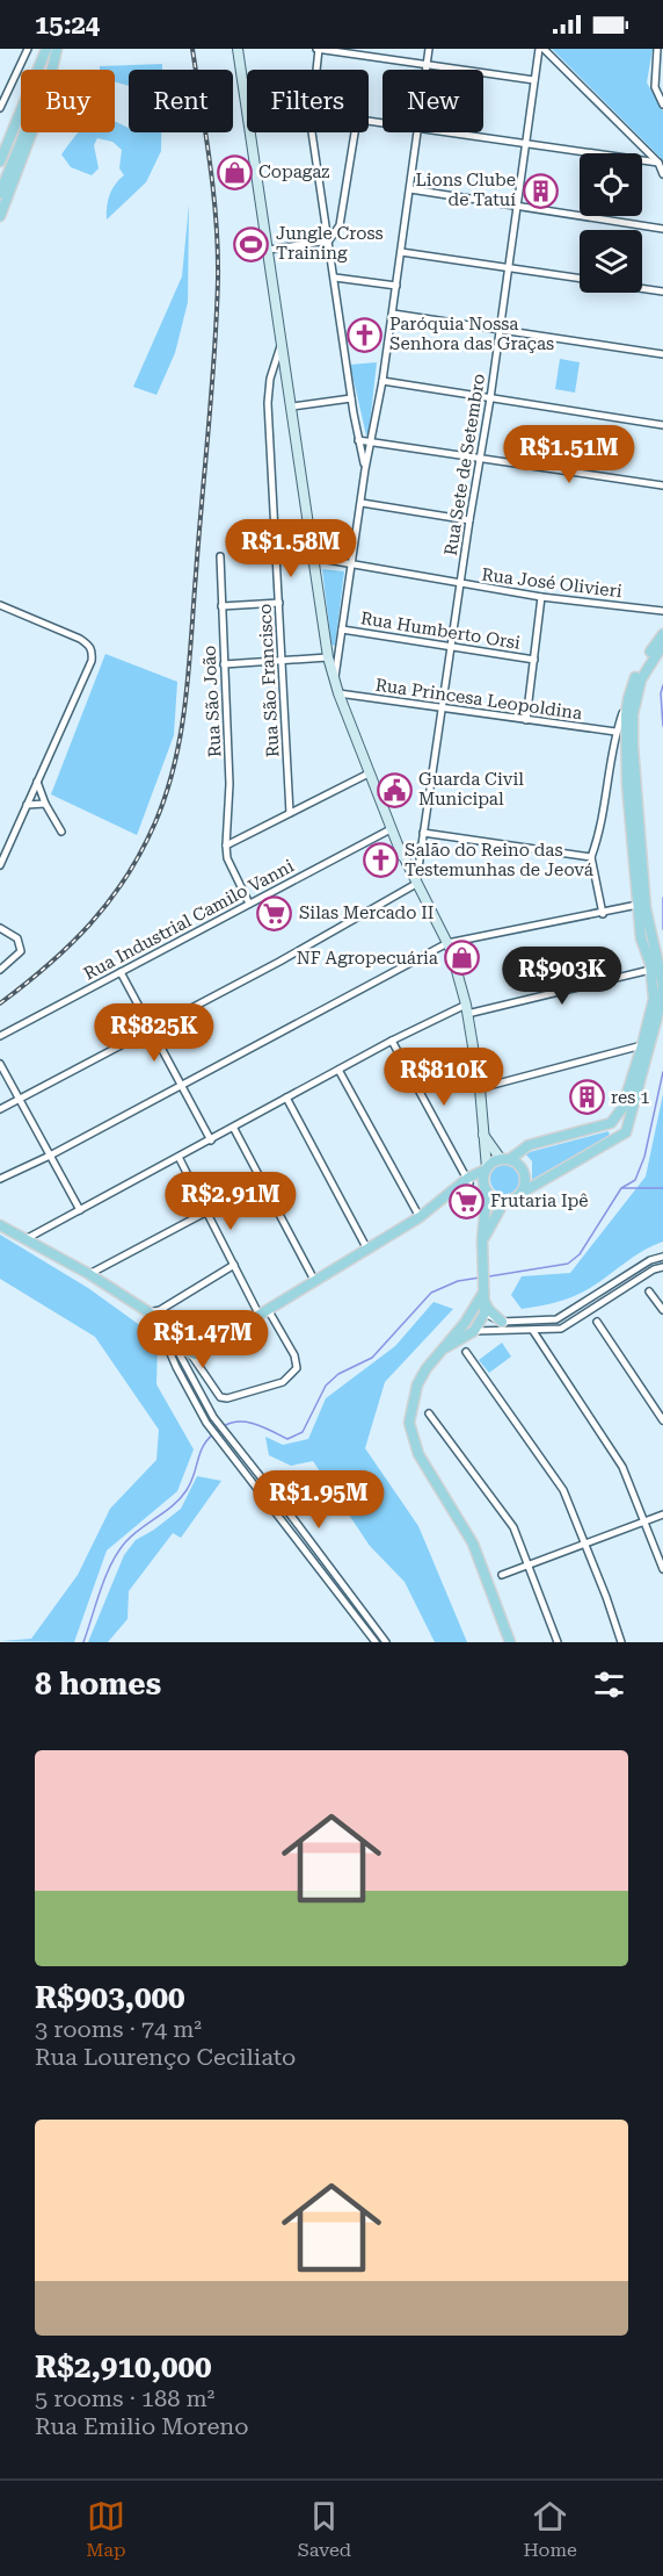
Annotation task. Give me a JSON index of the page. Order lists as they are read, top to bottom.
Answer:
{
  "streets": {
    "street": [
      "Rua Sete de Setembro",
      "Rua José Olivieri",
      "Rua Humberto Orsi",
      "Rua São Francisco",
      "Rua Princesa Leopoldina",
      "Rua São João",
      "Rua Industrial Camilo Vanni"
    ]
  },
  "crossings": [
    ["Rua Sete de Setembro", "Rua José Olivieri"],
    ["Rua Sete de Setembro", "Rua Humberto Orsi"],
    ["Rua Sete de Setembro", "Rua Princesa Leopoldina"]
  ],
  "places": {
    "shop": ["Copagaz", "NF Agropecuária"],
    "building": ["Lions Clube de Tatuí", "res 1"],
    "sports": ["Jungle Cross Training"],
    "church": ["Paróquia Nossa Senhora das Graças", "Salão do Reino das Testemunhas de Jeová"],
    "public building": ["Guarda Civil Municipal"],
    "supermarket": ["Silas Mercado II", "Frutaria Ipê"]
  },
  "page": {
    "status": "15:24",
    "chip": [
      "Buy",
      "Rent",
      "Filters",
      "New"
    ],
    "price": [
      "R$1.51M",
      "R$1.58M",
      "R$903K",
      "R$825K",
      "R$810K",
      "R$2.91M",
      "R$1.47M",
      "R$1.95M"
    ],
    "heading": "8 homes",
    "list": [
      {
        "name": "R$903,000",
        "note": "3 rooms · 74 m² · Rua Lourenço Ceciliato"
      },
      {
        "name": "R$2,910,000",
        "note": "5 rooms · 188 m² · Rua Emilio Moreno"
      }
    ],
    "tabs": ["Map", "Saved", "Home"]
  }
}
